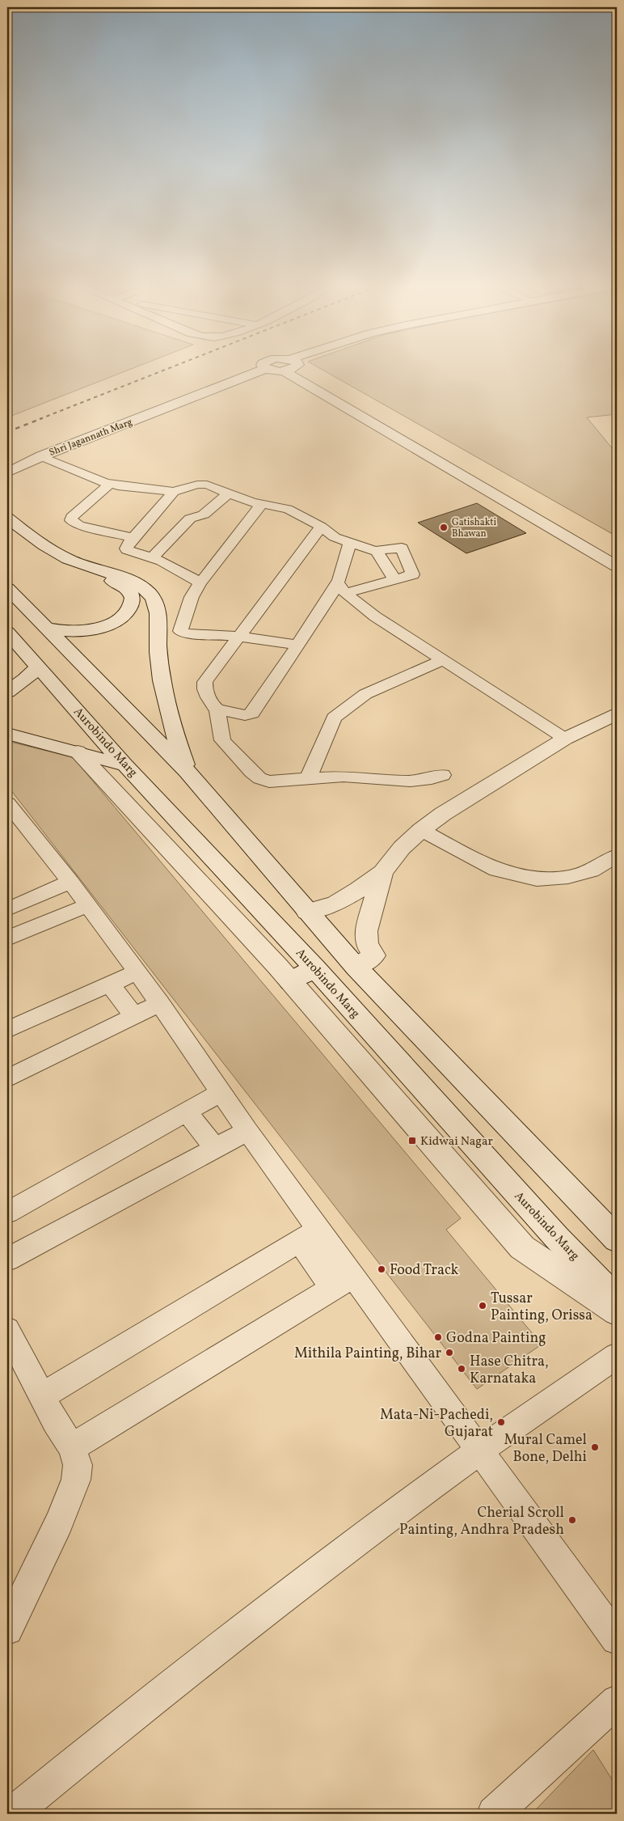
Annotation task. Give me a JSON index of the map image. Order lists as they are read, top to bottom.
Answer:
{
  "streets": {
    "street": ["Shri Jagannath Marg", "Aurobindo Marg"]
  },
  "places": {
    "other": [
      "Gatishakti Bhawan",
      "Food Track",
      "Tussar Painting, Orissa",
      "Godna Painting",
      "Mithila Painting, Bihar",
      "Hase Chitra, Karnataka",
      "Mata-Ni-Pachedi, Gujarat",
      "Mural Camel Bone, Delhi",
      "Cherial Scroll Painting, Andhra Pradesh"
    ],
    "transit": ["Kidwai Nagar"]
  }
}
